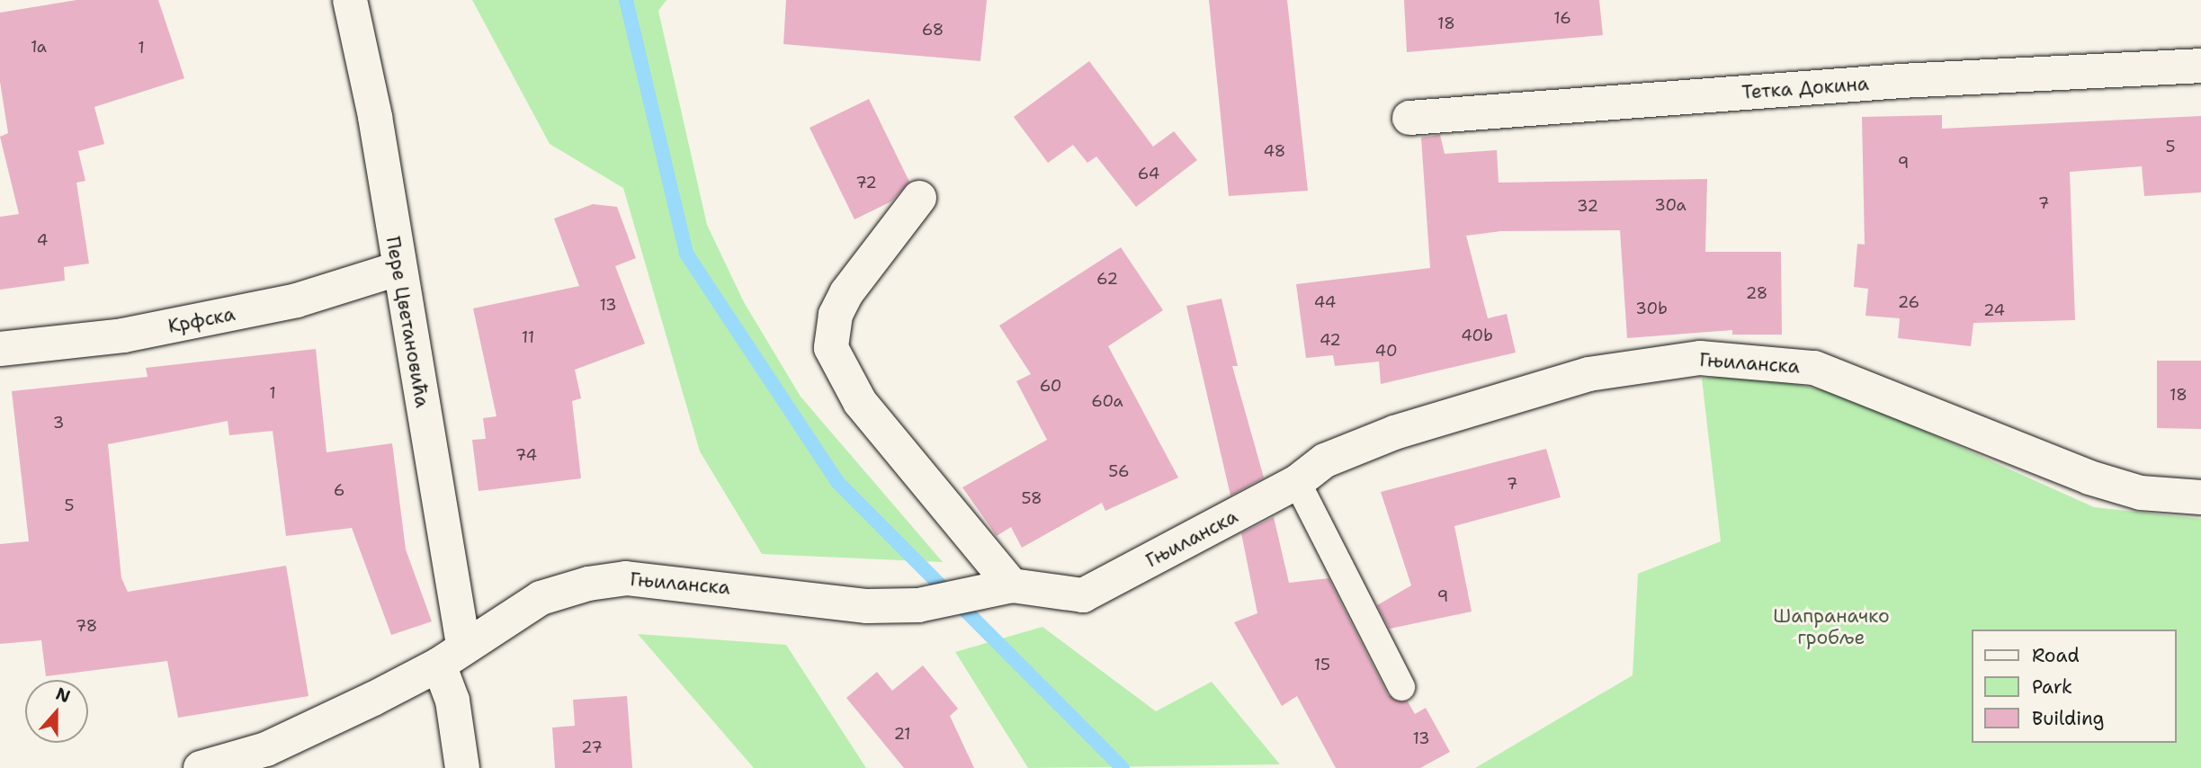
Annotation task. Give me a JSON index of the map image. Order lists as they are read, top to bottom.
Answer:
{
  "streets": {
    "street": [
      "Тетка Докина",
      "Крфска",
      "Пере Цветановића",
      "Гњиланска"
    ]
  },
  "crossings": [
    ["Крфска", "Пере Цветановића"],
    ["Пере Цветановића", "Гњиланска"]
  ],
  "parks": ["Шапраначко гробље"],
  "house_numbers": [
    "16",
    "18",
    "68",
    "1a",
    "1",
    "5",
    "48",
    "9",
    "64",
    "72",
    "7",
    "30a",
    "32",
    "4",
    "62",
    "28",
    "44",
    "26",
    "13",
    "30b",
    "24",
    "40b",
    "11",
    "42",
    "40",
    "60",
    "1",
    "18",
    "60a",
    "3",
    "74",
    "56",
    "7",
    "6",
    "58",
    "5",
    "9",
    "78",
    "15",
    "21",
    "13",
    "27"
  ],
  "legend": ["Road", "Park", "Building"],
  "north": "top"
}
